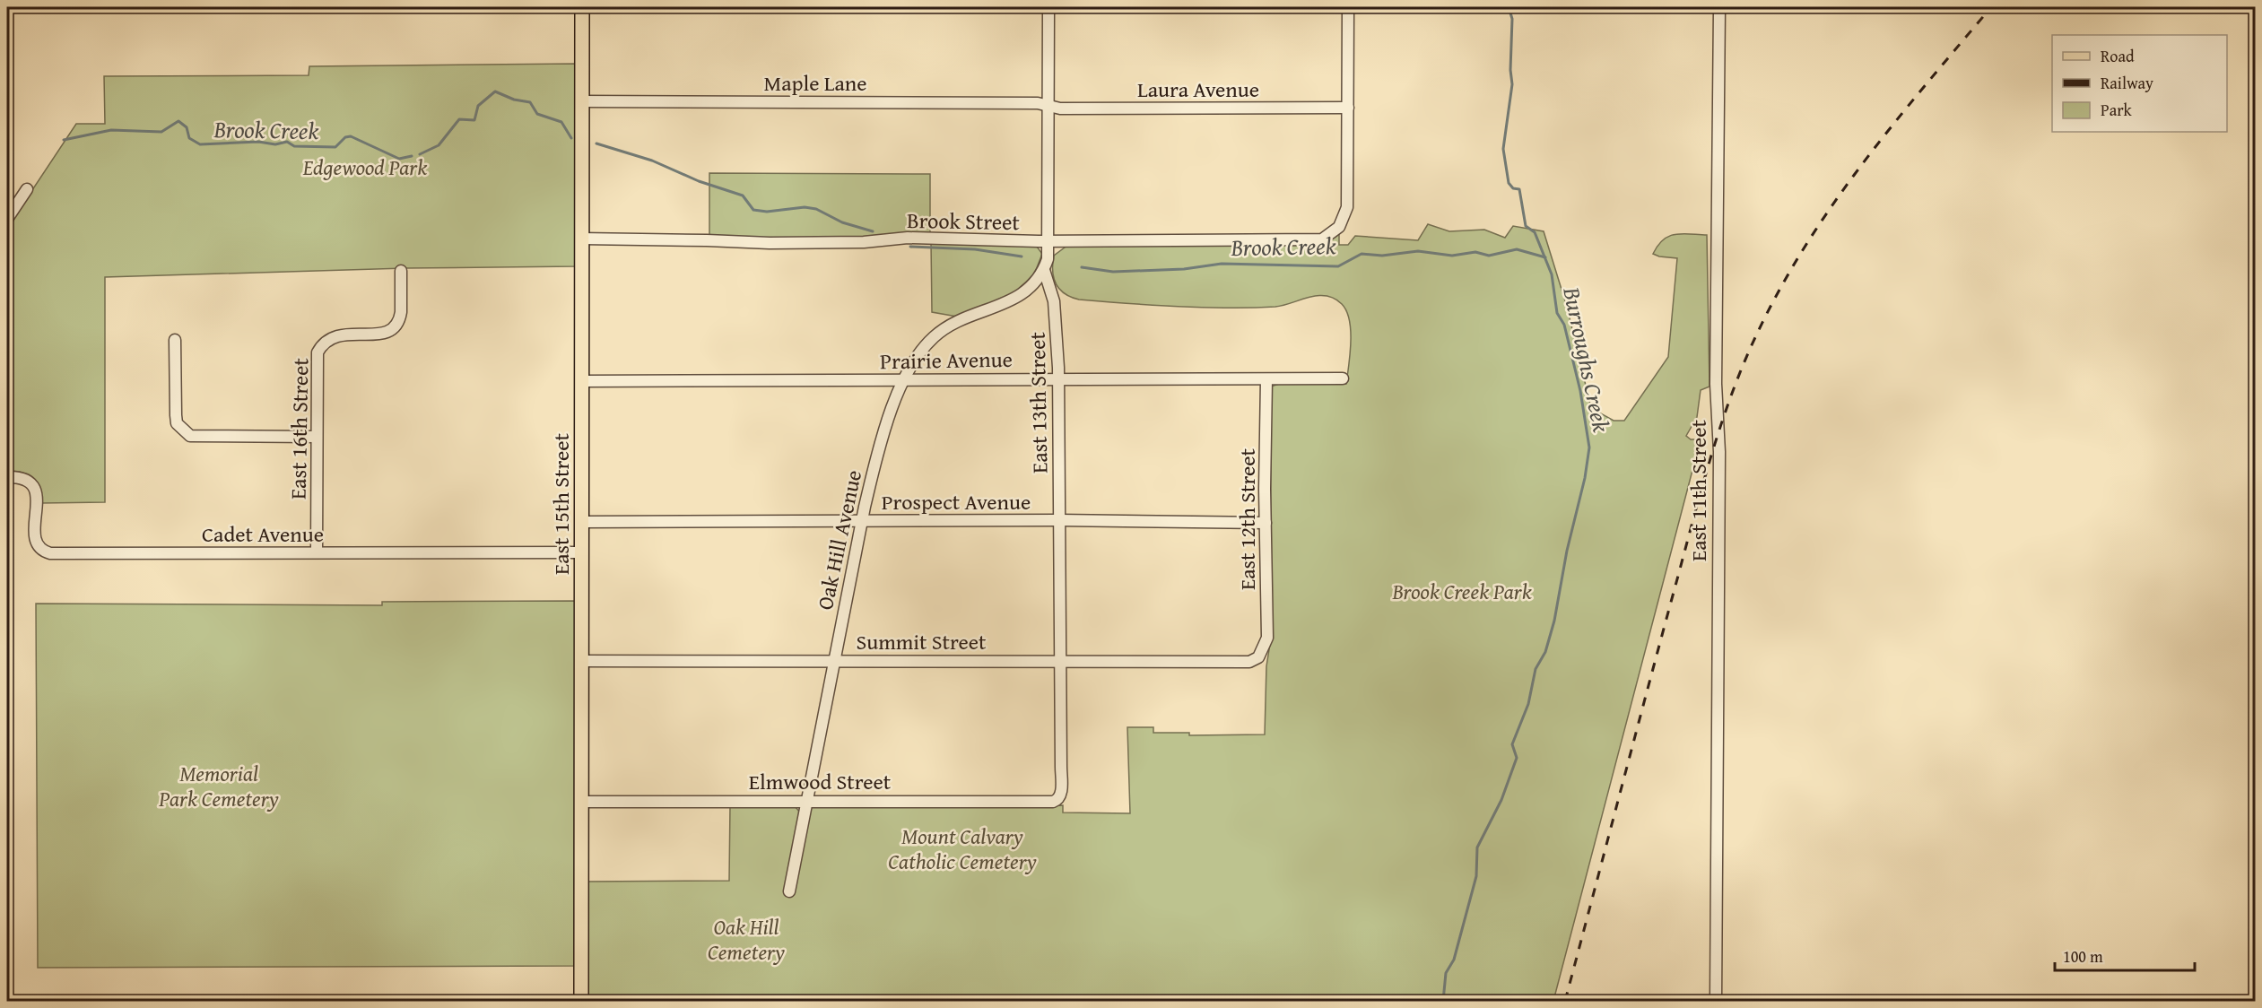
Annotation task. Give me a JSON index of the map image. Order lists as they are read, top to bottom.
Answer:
{
  "streets": {
    "main road": ["East 15th Street"],
    "street": [
      "Maple Lane",
      "Laura Avenue",
      "Brook Street",
      "Prairie Avenue",
      "East 13th Street",
      "East 16th Street",
      "East 11th Street",
      "Prospect Avenue",
      "East 12th Street",
      "Cadet Avenue",
      "Oak Hill Avenue",
      "Summit Street",
      "Elmwood Street"
    ]
  },
  "crossings": [
    ["Maple Lane", "Laura Avenue"],
    ["Maple Lane", "East 13th Street"],
    ["Maple Lane", "East 15th Street"],
    ["Laura Avenue", "Brook Street"],
    ["Laura Avenue", "East 13th Street"],
    ["Brook Street", "East 13th Street"],
    ["Brook Street", "East 15th Street"],
    ["Prairie Avenue", "East 13th Street"],
    ["Prairie Avenue", "East 15th Street"],
    ["Prairie Avenue", "East 12th Street"],
    ["Prairie Avenue", "Oak Hill Avenue"],
    ["East 13th Street", "Prospect Avenue"],
    ["East 13th Street", "Oak Hill Avenue"],
    ["East 13th Street", "Summit Street"],
    ["East 13th Street", "Elmwood Street"],
    ["East 16th Street", "Cadet Avenue"],
    ["Prospect Avenue", "East 15th Street"],
    ["Prospect Avenue", "East 12th Street"],
    ["Prospect Avenue", "Oak Hill Avenue"],
    ["East 15th Street", "Cadet Avenue"],
    ["East 15th Street", "Summit Street"],
    ["East 15th Street", "Elmwood Street"],
    ["East 12th Street", "Summit Street"],
    ["Oak Hill Avenue", "Summit Street"],
    ["Oak Hill Avenue", "Elmwood Street"]
  ],
  "water": ["Brook Creek", "Burroughs Creek"],
  "parks": [
    "Edgewood Park",
    "Brook Creek Park",
    "Memorial Park Cemetery",
    "Mount Calvary Catholic Cemetery",
    "Oak Hill Cemetery"
  ],
  "legend": ["Road", "Railway", "Park"],
  "scale_bar": "100 m"
}
